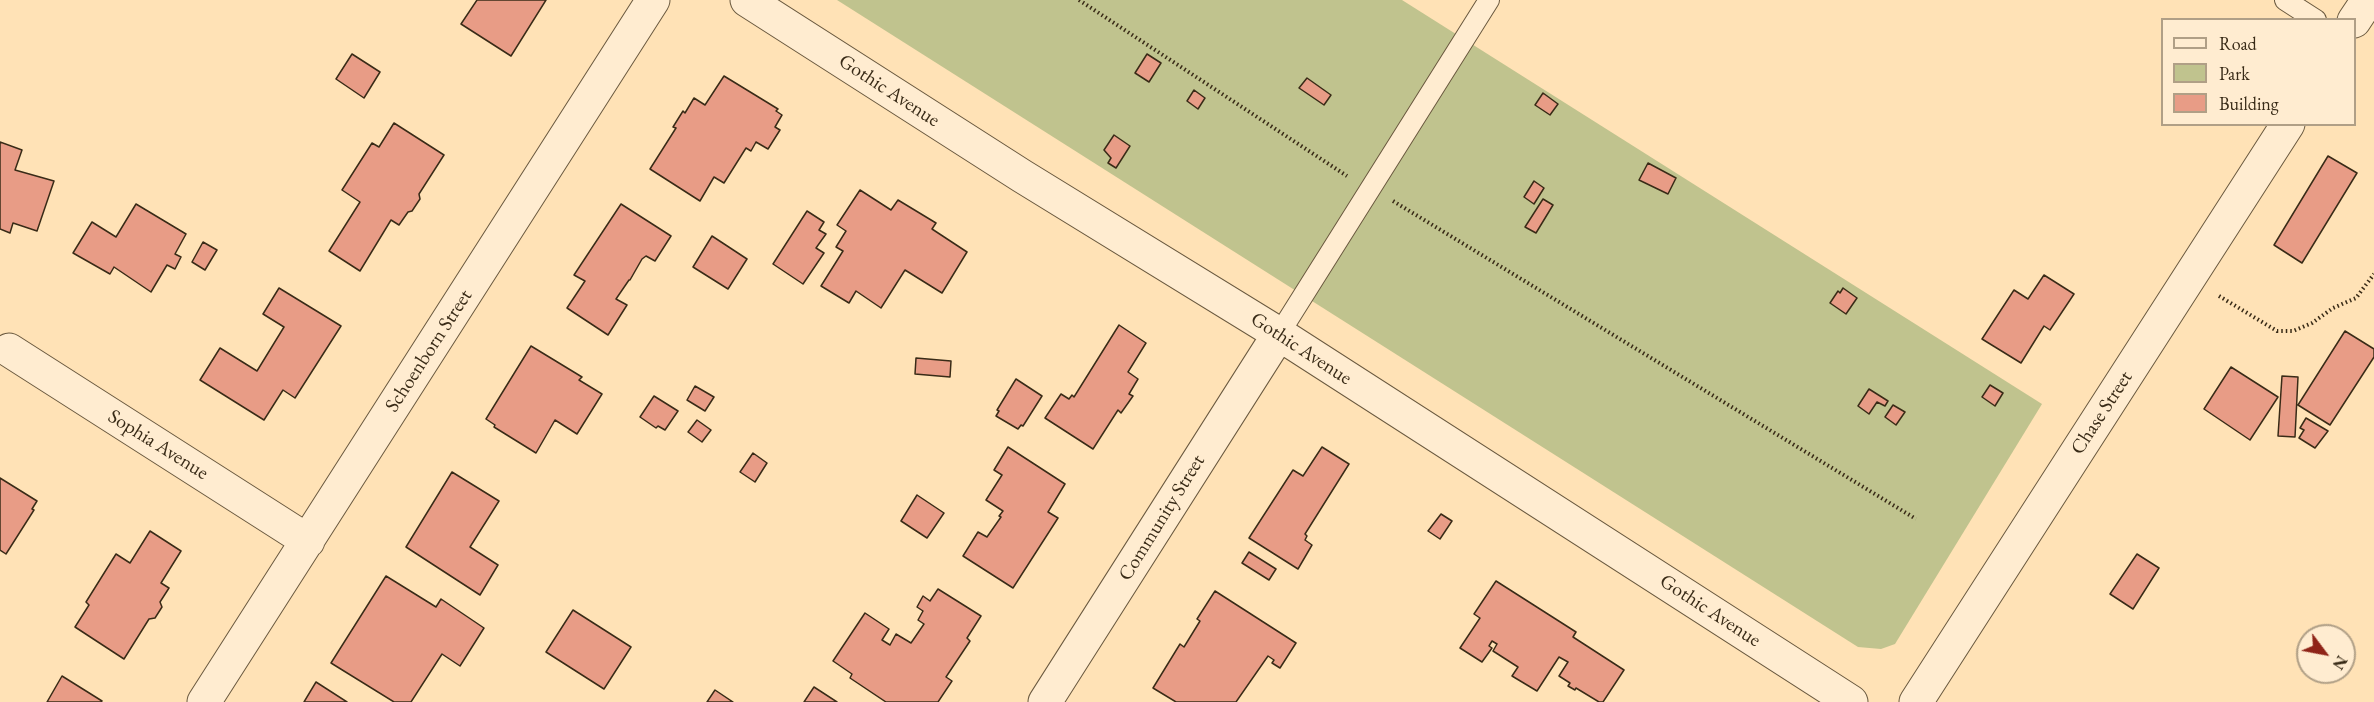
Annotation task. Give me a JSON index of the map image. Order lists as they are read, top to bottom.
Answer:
{
  "streets": {
    "street": [
      "Gothic Avenue",
      "Schoenborn Street",
      "Chase Street",
      "Sophia Avenue",
      "Community Street"
    ]
  },
  "crossings": [
    ["Gothic Avenue", "Community Street"],
    ["Schoenborn Street", "Sophia Avenue"]
  ],
  "legend": ["Road", "Park", "Building"],
  "north": "bottom right"
}
